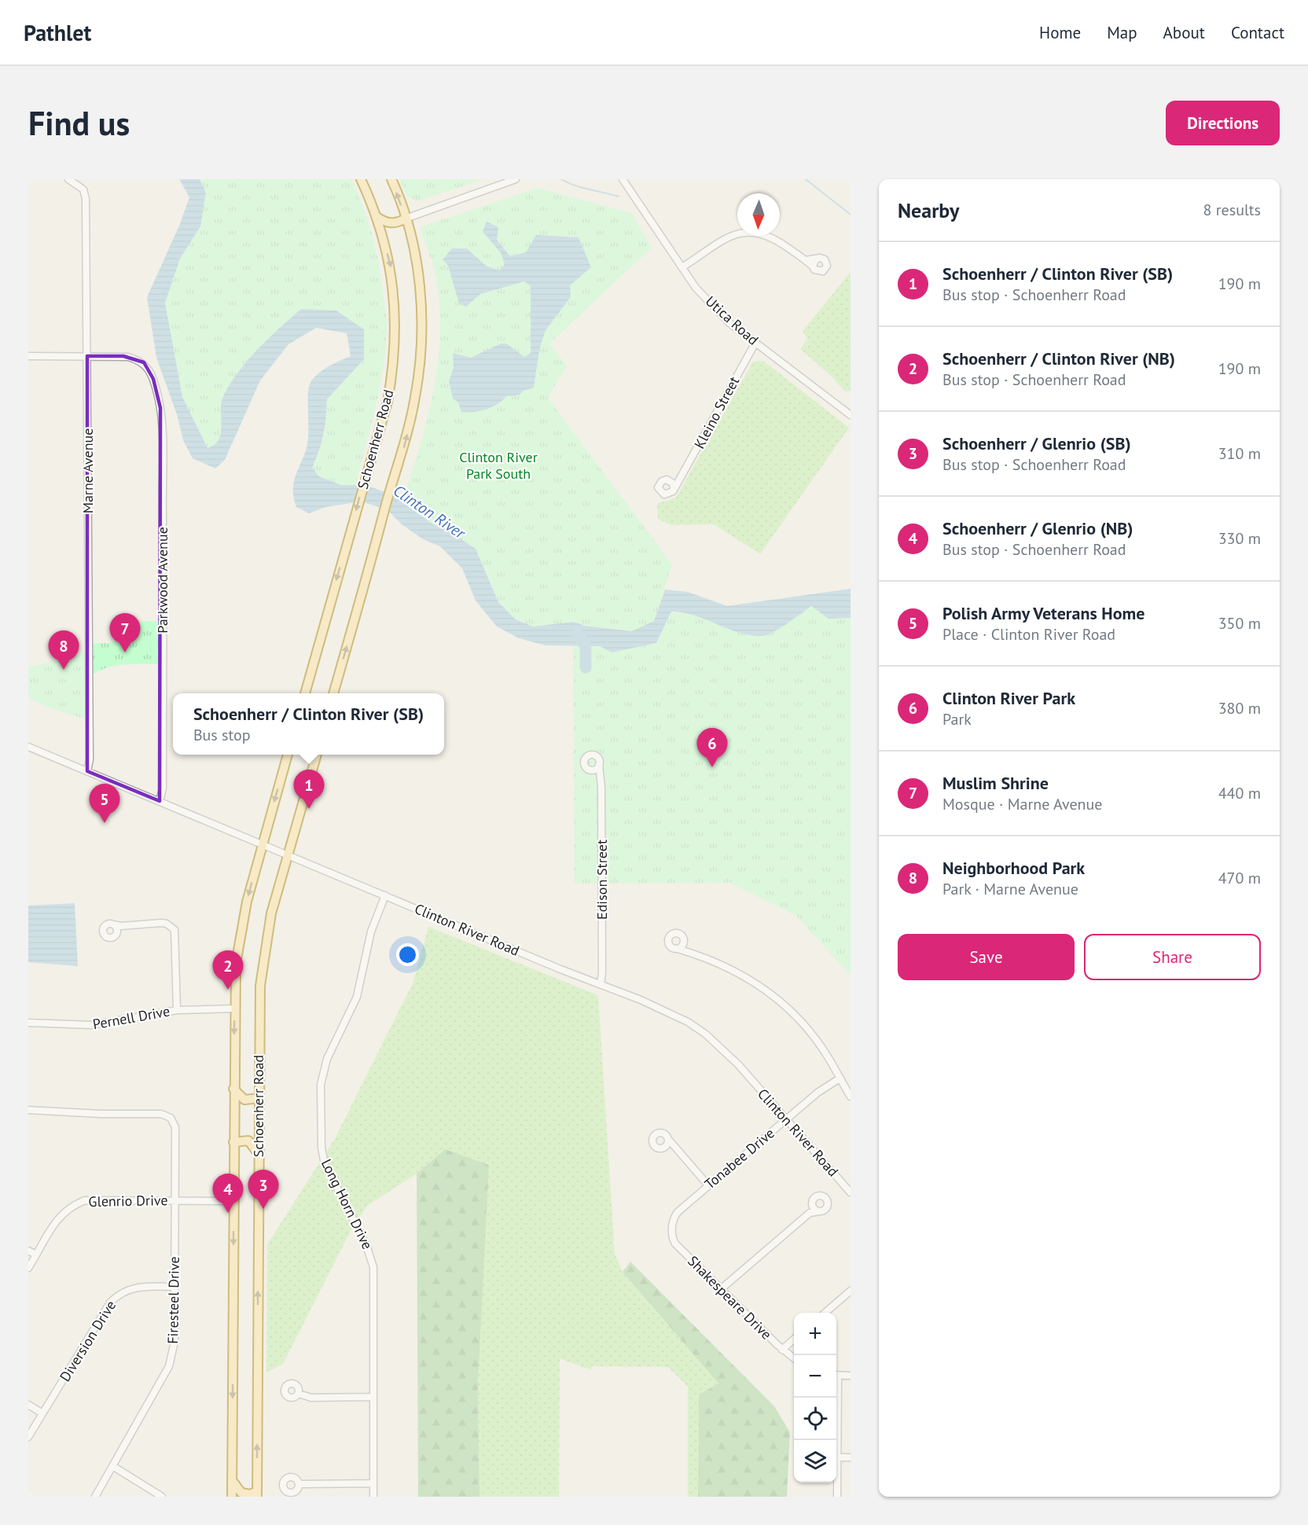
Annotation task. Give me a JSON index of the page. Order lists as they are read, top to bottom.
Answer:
{
  "streets": {
    "main road": ["Schoenherr Road"],
    "street": [
      "Utica Road",
      "Kleino Street",
      "Marne Avenue",
      "Parkwood Avenue",
      "Edison Street",
      "Clinton River Road",
      "Pernell Drive",
      "Tonabee Drive",
      "Glenrio Drive",
      "Long Horn Drive",
      "Shakespeare Drive",
      "Firesteel Drive",
      "Diversion Drive"
    ]
  },
  "crossings": [
    ["Utica Road", "Kleino Street"],
    ["Schoenherr Road", "Clinton River Road"],
    ["Schoenherr Road", "Pernell Drive"],
    ["Schoenherr Road", "Glenrio Drive"],
    ["Marne Avenue", "Parkwood Avenue"],
    ["Marne Avenue", "Clinton River Road"],
    ["Parkwood Avenue", "Clinton River Road"],
    ["Edison Street", "Clinton River Road"],
    ["Clinton River Road", "Tonabee Drive"],
    ["Clinton River Road", "Long Horn Drive"],
    ["Tonabee Drive", "Shakespeare Drive"],
    ["Glenrio Drive", "Firesteel Drive"],
    ["Firesteel Drive", "Diversion Drive"]
  ],
  "water": ["Clinton River"],
  "parks": ["Clinton River Park South"],
  "north": "bottom",
  "page": {
    "header": "Pathlet",
    "nav": [
      "Home",
      "Map",
      "About",
      "Contact"
    ],
    "buttons": [
      "Directions",
      ["Save", "Share"]
    ],
    "title": "Find us",
    "heading": ["Nearby", "8 results"],
    "list": [
      {
        "mark": "1",
        "name": "Schoenherr / Clinton River (SB)",
        "note": "Bus stop · Schoenherr Road",
        "value": "190 m"
      },
      {
        "mark": "2",
        "name": "Schoenherr / Clinton River (NB)",
        "note": "Bus stop · Schoenherr Road",
        "value": "190 m"
      },
      {
        "mark": "3",
        "name": "Schoenherr / Glenrio (SB)",
        "note": "Bus stop · Schoenherr Road",
        "value": "310 m"
      },
      {
        "mark": "4",
        "name": "Schoenherr / Glenrio (NB)",
        "note": "Bus stop · Schoenherr Road",
        "value": "330 m"
      },
      {
        "mark": "5",
        "name": "Polish Army Veterans Home",
        "note": "Place · Clinton River Road",
        "value": "350 m"
      },
      {
        "mark": "6",
        "name": "Clinton River Park",
        "note": "Park",
        "value": "380 m"
      },
      {
        "mark": "7",
        "name": "Muslim Shrine",
        "note": "Mosque · Marne Avenue",
        "value": "440 m"
      },
      {
        "mark": "8",
        "name": "Neighborhood Park",
        "note": "Park · Marne Avenue",
        "value": "470 m"
      }
    ],
    "pins": [
      "7",
      "8",
      "6",
      "1",
      "5",
      "2",
      "3",
      "4"
    ],
    "popup": ["Schoenherr / Clinton River (SB)", "Bus stop"],
    "map_buttons": ["+", "−"]
  }
}
